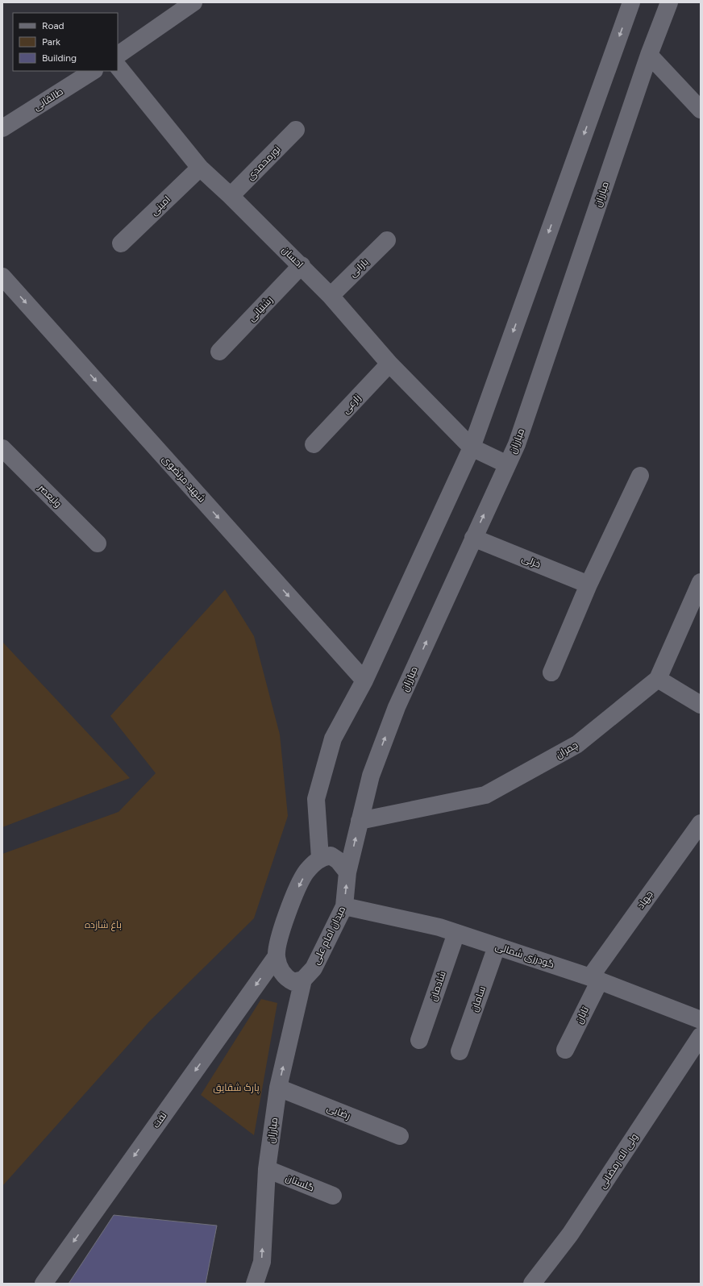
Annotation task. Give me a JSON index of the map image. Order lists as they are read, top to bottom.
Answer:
{
  "streets": {
    "street": [
      "طالقانی",
      "نورمحمدی",
      "مبارزان",
      "امینی",
      "احسان",
      "بارانی",
      "رشتیانی",
      "زارعی",
      "شهید مرتضوی",
      "ولیعصر",
      "خزلی",
      "چمران",
      "جهاد",
      "میدان امام علی",
      "گودرزی شمالی",
      "شادمان",
      "سامان",
      "تابان",
      "رضایی",
      "نفت",
      "ولی اله رمضانی",
      "گلستان"
    ]
  },
  "crossings": [
    ["نورمحمدی", "احسان"],
    ["مبارزان", "خزلی"],
    ["مبارزان", "چمران"],
    ["مبارزان", "میدان امام علی"],
    ["مبارزان", "رضایی"],
    ["مبارزان", "گلستان"],
    ["امینی", "احسان"],
    ["احسان", "بارانی"],
    ["احسان", "رشتیانی"],
    ["احسان", "زارعی"],
    ["جهاد", "گودرزی شمالی"],
    ["جهاد", "تابان"],
    ["میدان امام علی", "گودرزی شمالی"],
    ["گودرزی شمالی", "شادمان"],
    ["گودرزی شمالی", "سامان"],
    ["گودرزی شمالی", "تابان"]
  ],
  "one_way": ["شهید مرتضوی", "نفت"],
  "parks": ["باغ شازده", "پارک شقایق"],
  "legend": ["Road", "Park", "Building"]
}
